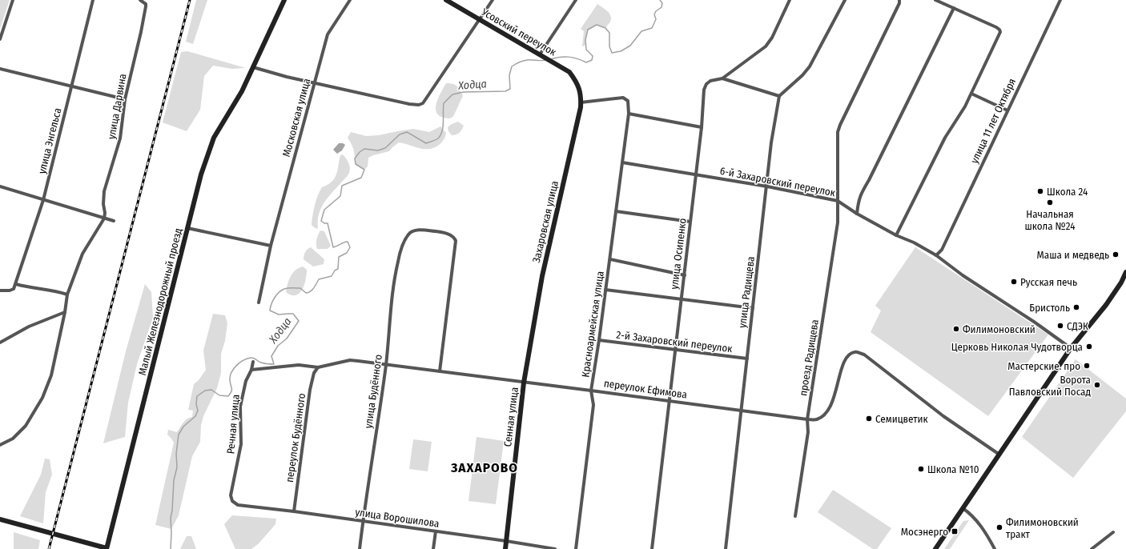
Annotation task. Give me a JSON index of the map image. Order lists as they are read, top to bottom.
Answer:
{
  "streets": {
    "street": [
      "Усовский переулок",
      "улица Дарвина",
      "Московская улица",
      "улица 11 лет Октября",
      "улица Энгельса",
      "6-й Захаровский переулок",
      "Захаровская улица",
      "улица Осипенко",
      "улица Радищева",
      "Малый Железнодорожный проезд",
      "Красноармейская улица",
      "2-й Захаровский переулок",
      "проезд Радищева",
      "переулок Ефимова",
      "улица Будённого",
      "Сенная улица",
      "Речная улица",
      "переулок Будённого",
      "улица Ворошилова"
    ]
  },
  "crossings": [
    ["Усовский переулок", "Захаровская улица"],
    ["улица 11 лет Октября", "6-й Захаровский переулок"],
    ["6-й Захаровский переулок", "улица Осипенко"],
    ["6-й Захаровский переулок", "улица Радищева"],
    ["6-й Захаровский переулок", "Красноармейская улица"],
    ["6-й Захаровский переулок", "проезд Радищева"],
    ["Захаровская улица", "Красноармейская улица"],
    ["Захаровская улица", "переулок Ефимова"],
    ["Захаровская улица", "Сенная улица"],
    ["улица Осипенко", "2-й Захаровский переулок"],
    ["улица Осипенко", "переулок Ефимова"],
    ["улица Радищева", "2-й Захаровский переулок"],
    ["улица Радищева", "переулок Ефимова"],
    ["Красноармейская улица", "2-й Захаровский переулок"],
    ["Красноармейская улица", "переулок Ефимова"],
    ["проезд Радищева", "переулок Ефимова"],
    ["переулок Ефимова", "улица Будённого"],
    ["переулок Ефимова", "Сенная улица"],
    ["переулок Ефимова", "Речная улица"],
    ["переулок Ефимова", "переулок Будённого"],
    ["улица Будённого", "улица Ворошилова"],
    ["Сенная улица", "улица Ворошилова"],
    ["Речная улица", "улица Ворошилова"],
    ["переулок Будённого", "улица Ворошилова"]
  ],
  "districts": ["ЗАХАРОВО"],
  "water": ["Ходца"],
  "places": {
    "other": [
      "Школа 24",
      "Начальная школа №24",
      "Маша и медведь",
      "Русская печь",
      "Бристоль",
      "СДЭК",
      "Филимоновский",
      "Церковь Николая Чудотворца",
      "Мастерские. про",
      "Ворота Павловский Посад",
      "Семицветик",
      "Школа №10",
      "Филимоновский тракт"
    ],
    "transit": ["Мосэнерго"]
  }
}
